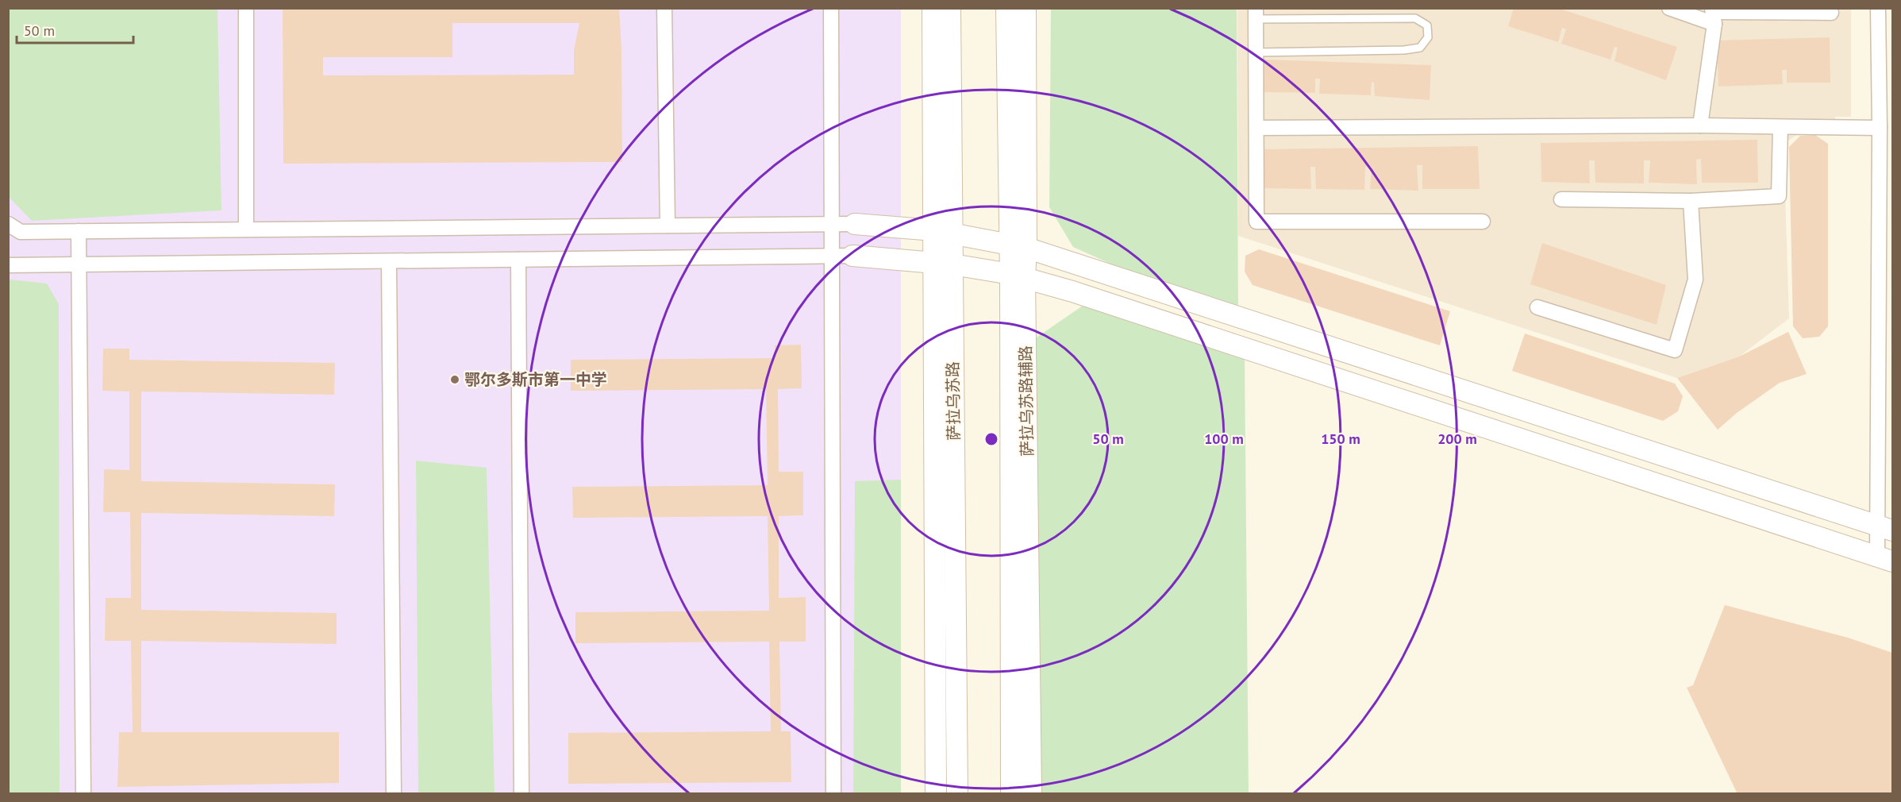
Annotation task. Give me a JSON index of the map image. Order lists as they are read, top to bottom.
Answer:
{
  "streets": {
    "street": ["萨拉乌苏路", "萨拉乌苏路辅路"]
  },
  "places": ["鄂尔多斯市第一中学"],
  "scale_bar": "50 m",
  "rings": [
    "50 m",
    "100 m",
    "150 m",
    "200 m"
  ]
}
